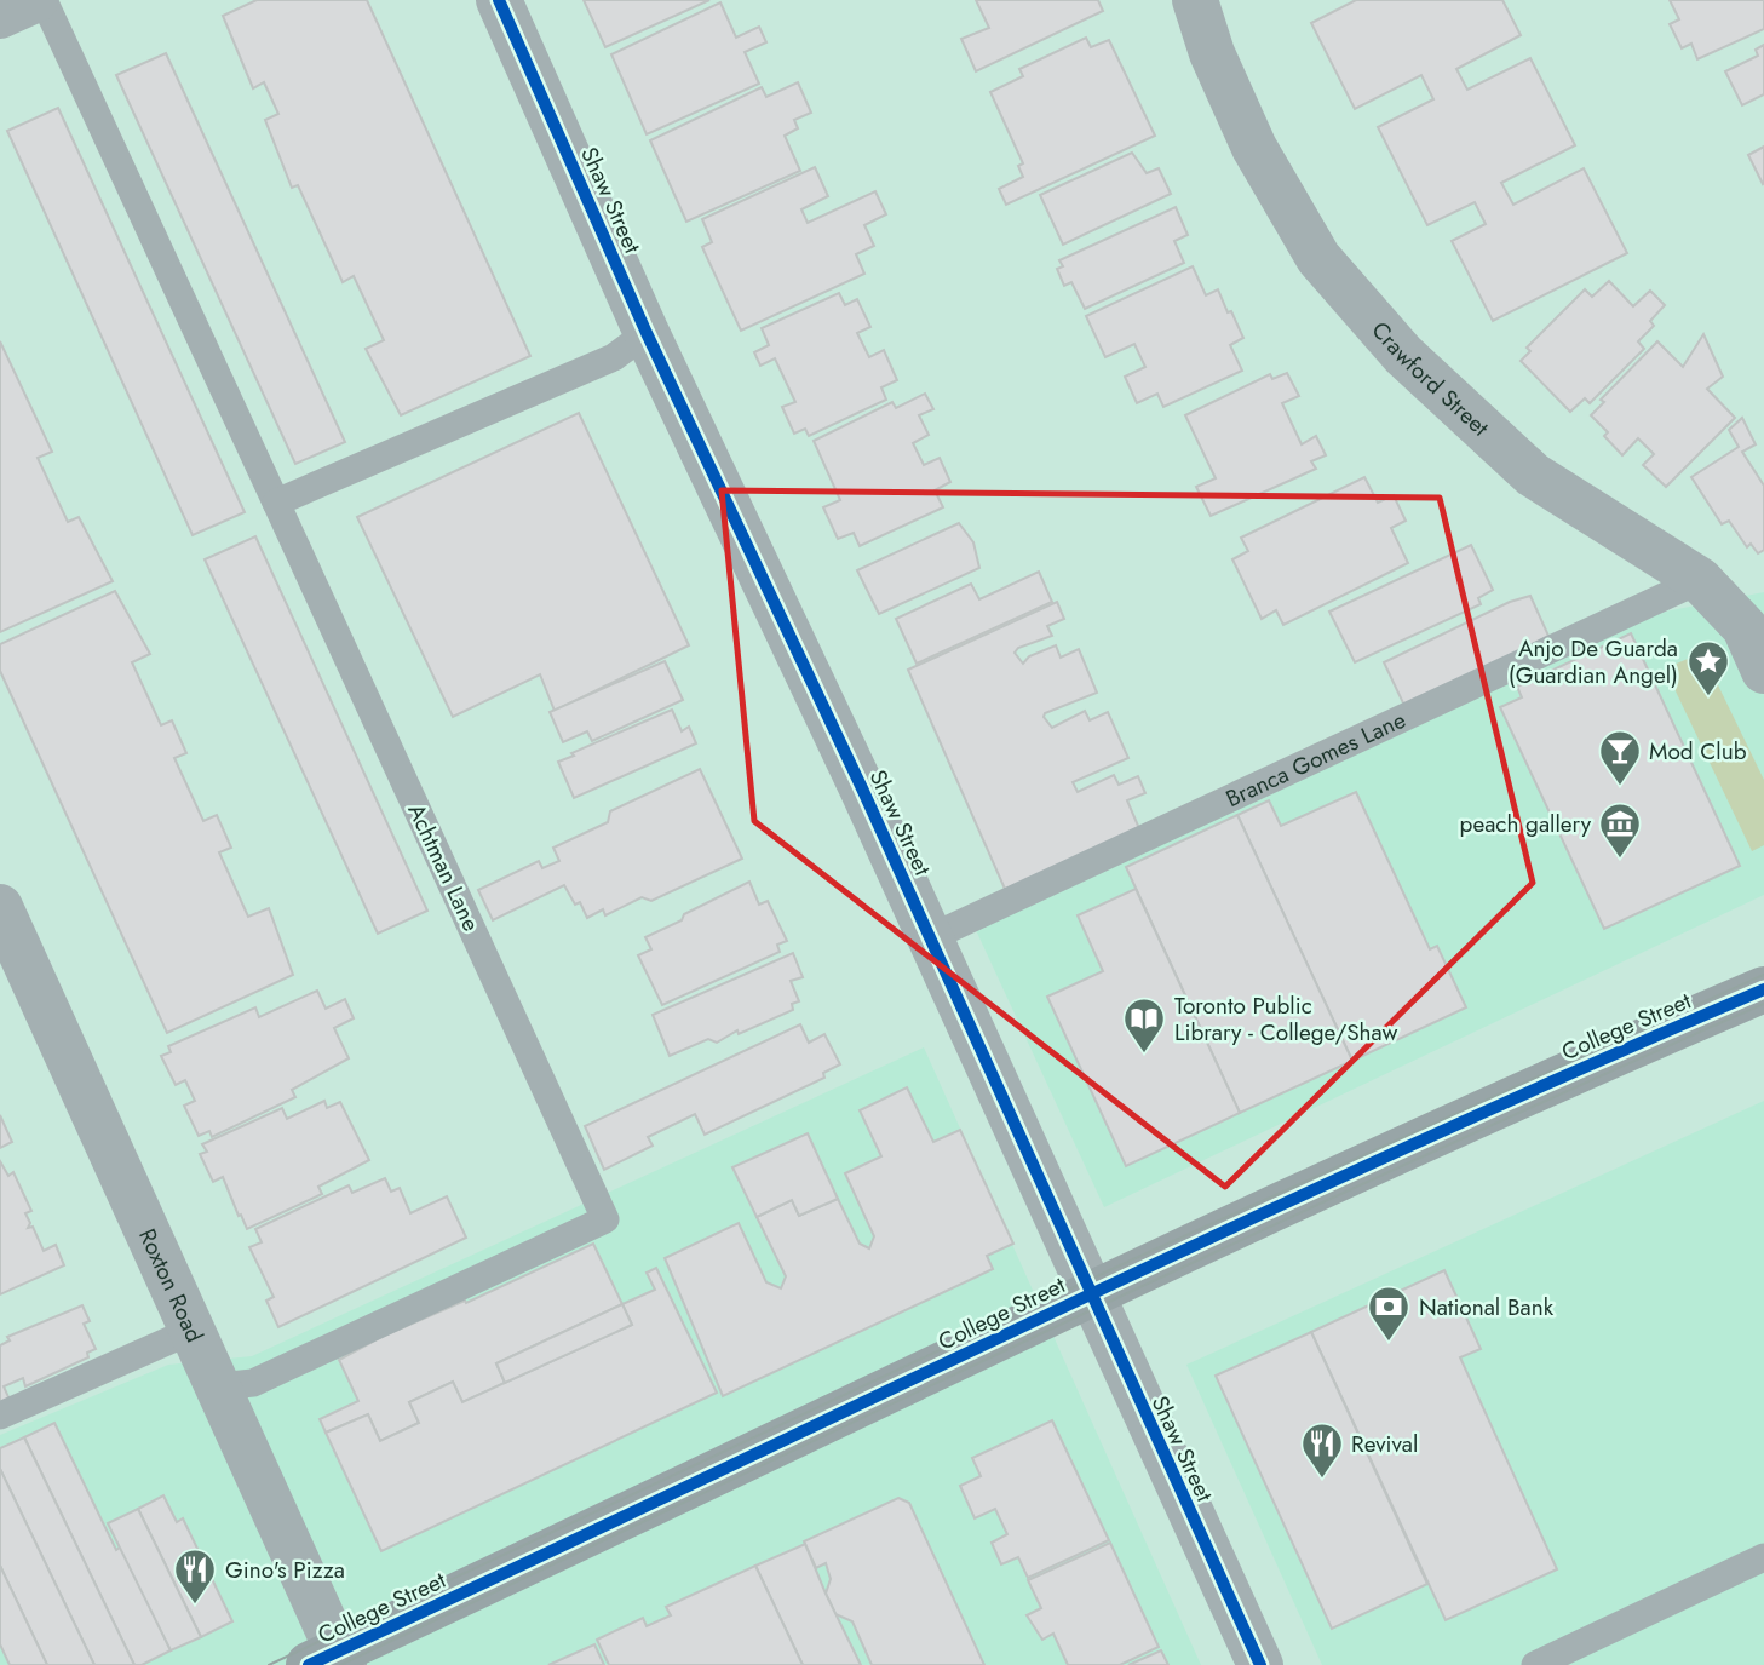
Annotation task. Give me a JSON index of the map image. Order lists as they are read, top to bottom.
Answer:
{
  "streets": {
    "main road": ["College Street"],
    "street": ["Shaw Street", "Crawford Street", "Roxton Road"],
    "lane": ["Branca Gomes Lane", "Achtman Lane"]
  },
  "crossings": [
    ["Shaw Street", "Branca Gomes Lane"],
    ["Shaw Street", "College Street"],
    ["Crawford Street", "Branca Gomes Lane"],
    ["Achtman Lane", "Roxton Road"],
    ["College Street", "Roxton Road"]
  ],
  "places": {
    "place": ["Anjo De Guarda (Guardian Angel)"],
    "bar": ["Mod Club"],
    "museum": ["peach gallery"],
    "library": ["Toronto Public Library - College/Shaw"],
    "bank": ["National Bank"],
    "restaurant": ["Revival", "Gino's Pizza"]
  }
}
